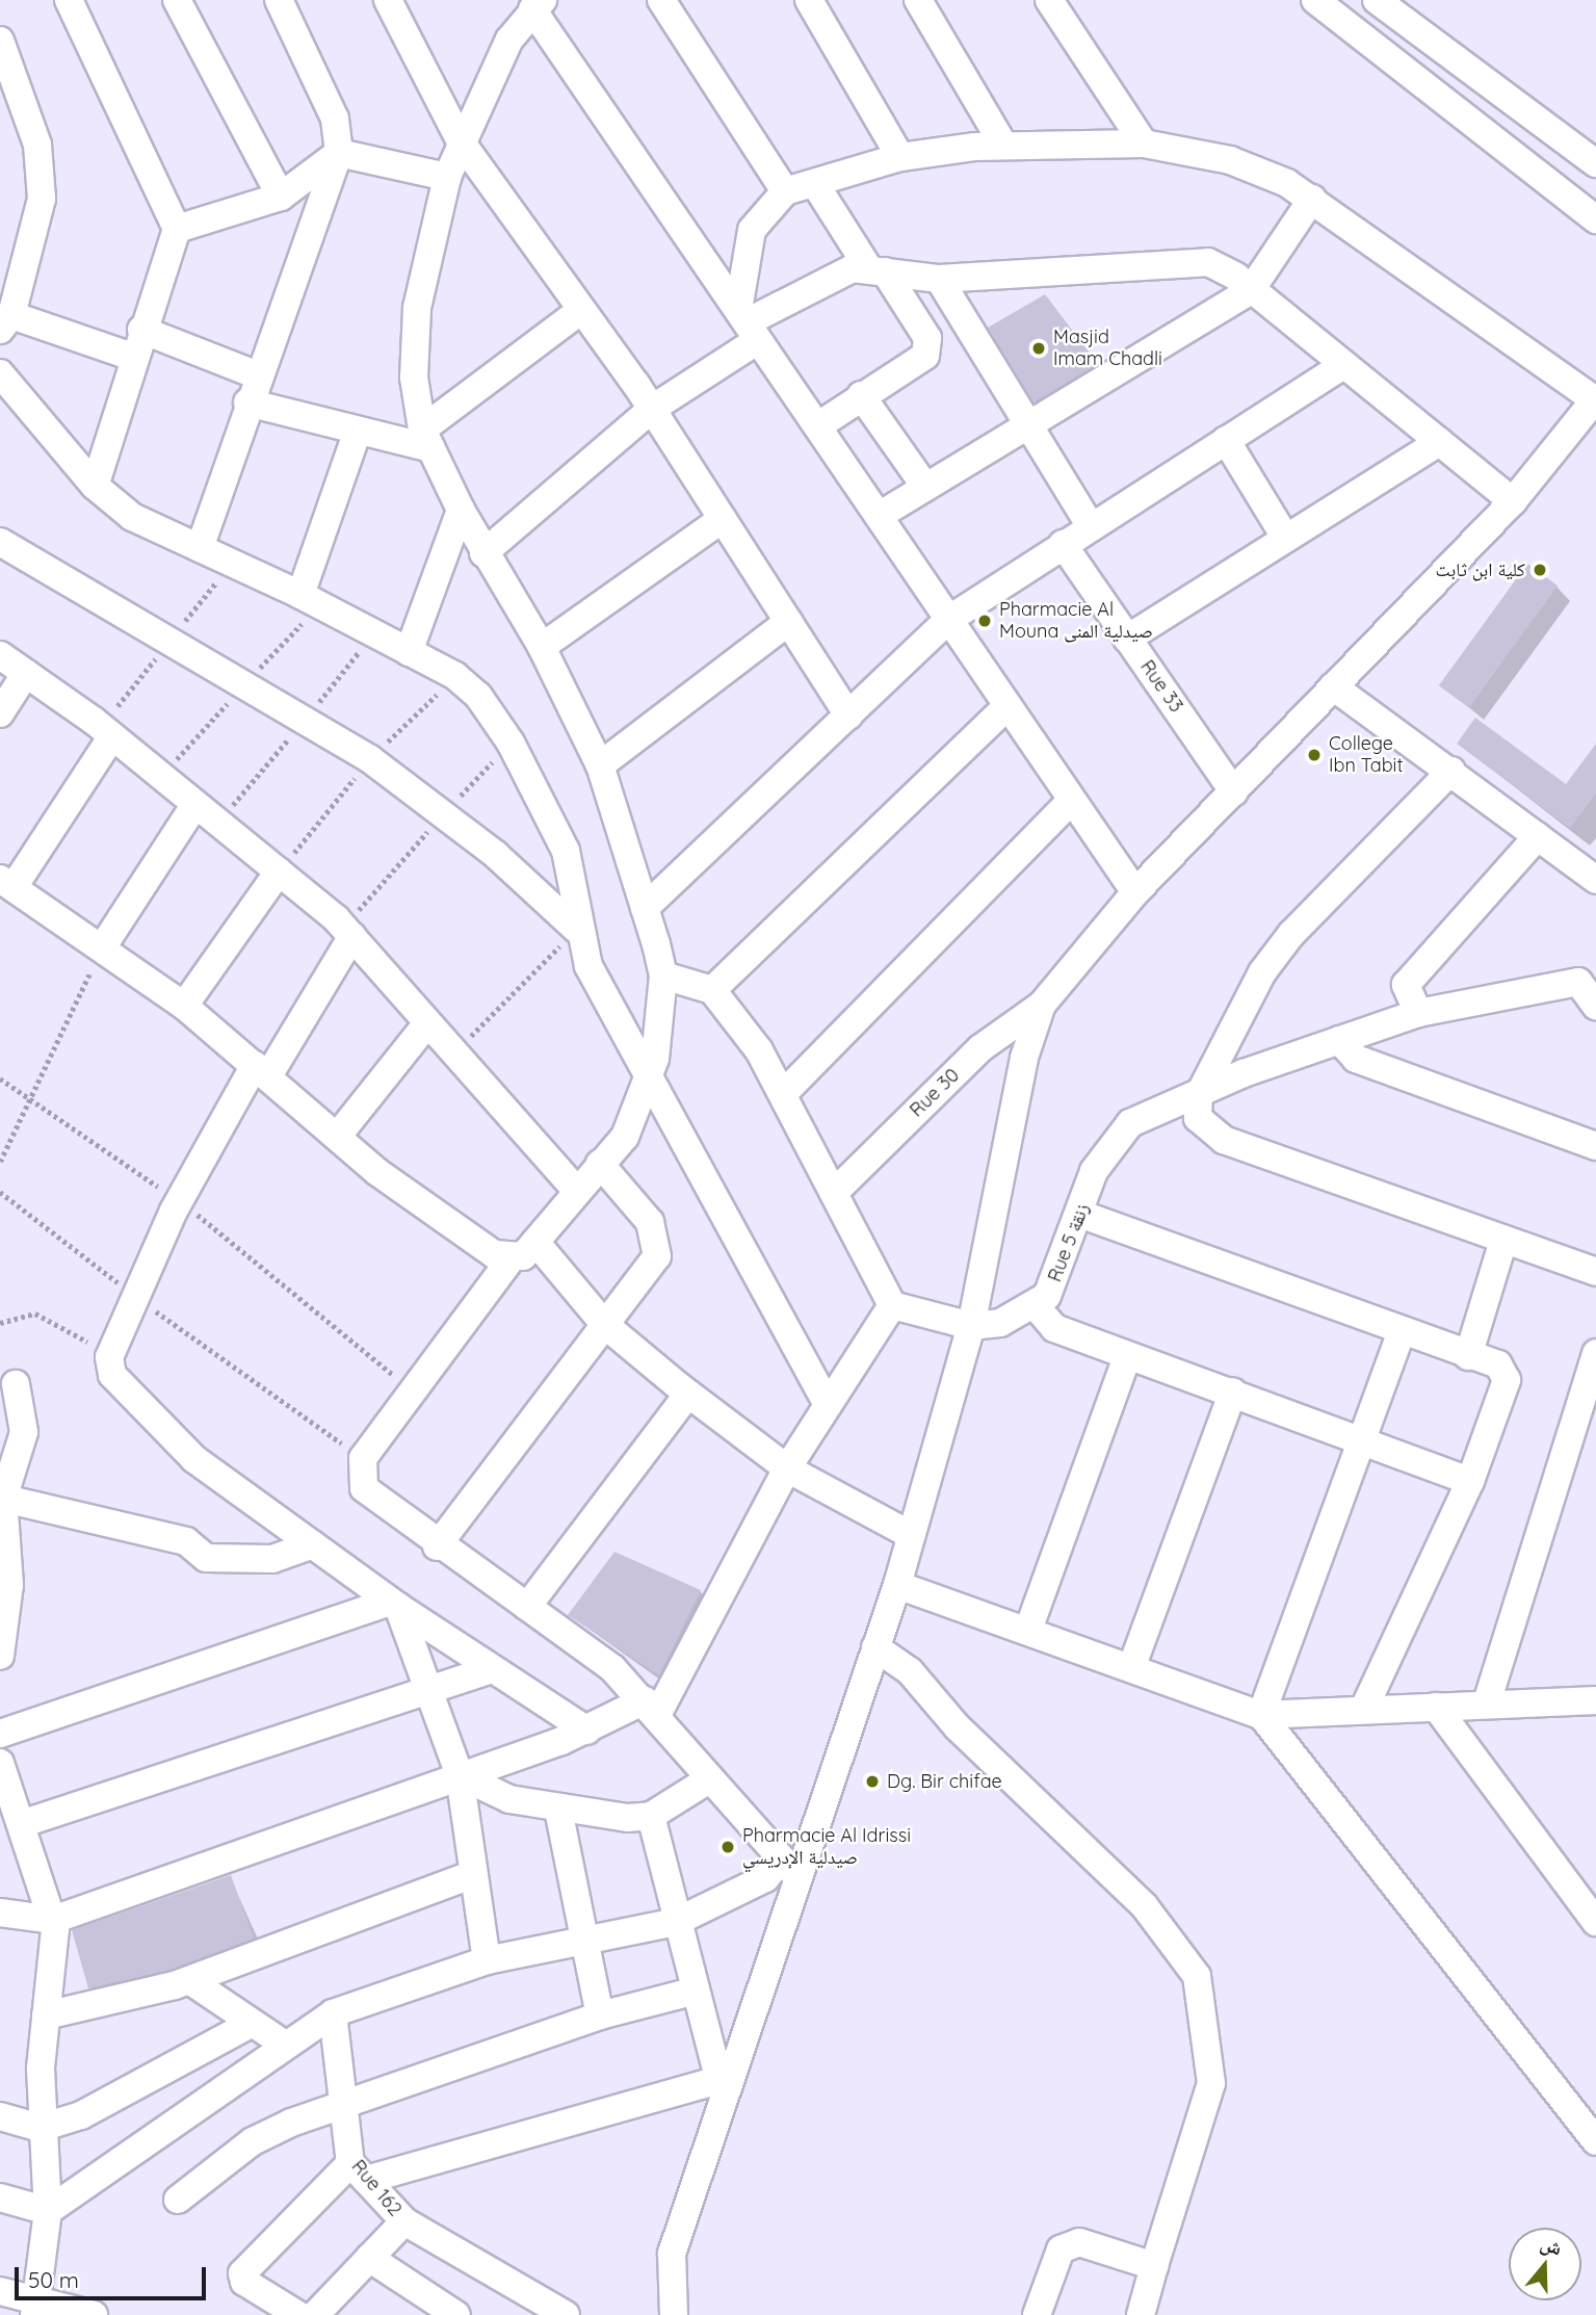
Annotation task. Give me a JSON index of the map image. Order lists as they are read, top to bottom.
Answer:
{
  "streets": {
    "street": [
      "Rue 33",
      "Rue 30",
      "Rue 5 زنقة",
      "Rue 162"
    ]
  },
  "places": [
    "Masjid Imam Chadli",
    "كلية ابن ثابت",
    "Pharmacie Al Mouna صيدلية المنى",
    "College Ibn Tabit",
    "Dg. Bir chifae",
    "Pharmacie Al Idrissi صيدلية الإدريسي"
  ],
  "scale_bar": "50 m",
  "north": "top"
}
